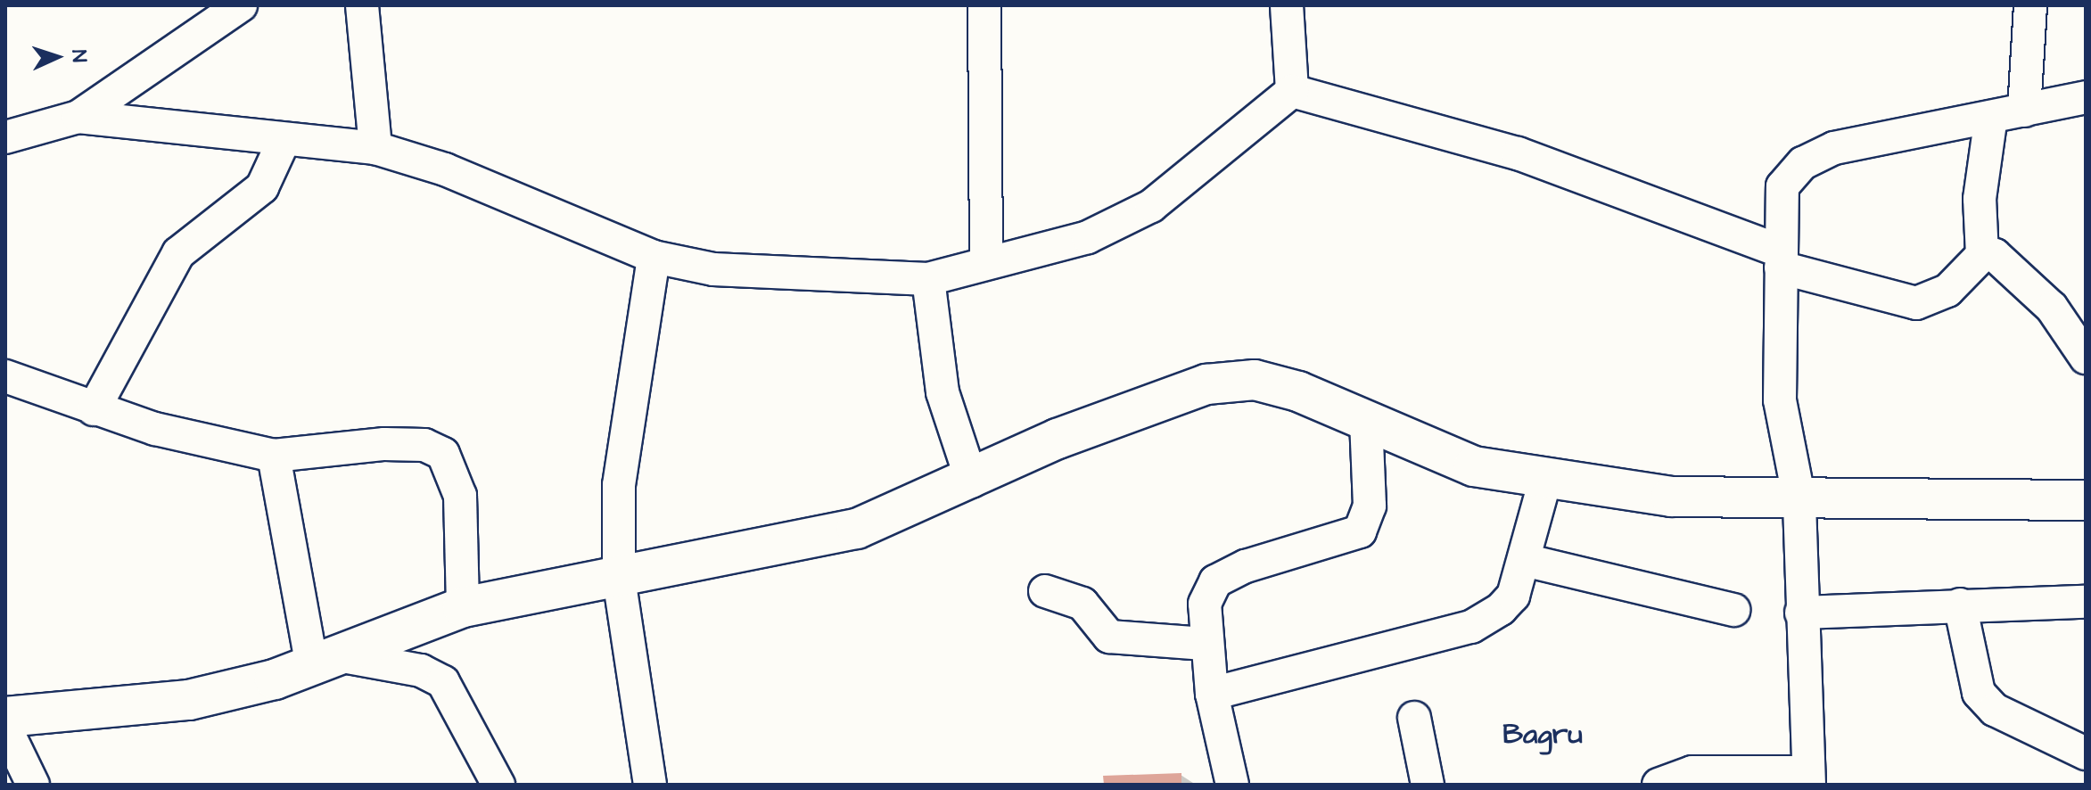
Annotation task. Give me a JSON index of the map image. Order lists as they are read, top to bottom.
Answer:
{
  "districts": ["Bagru"],
  "north": "right"
}
